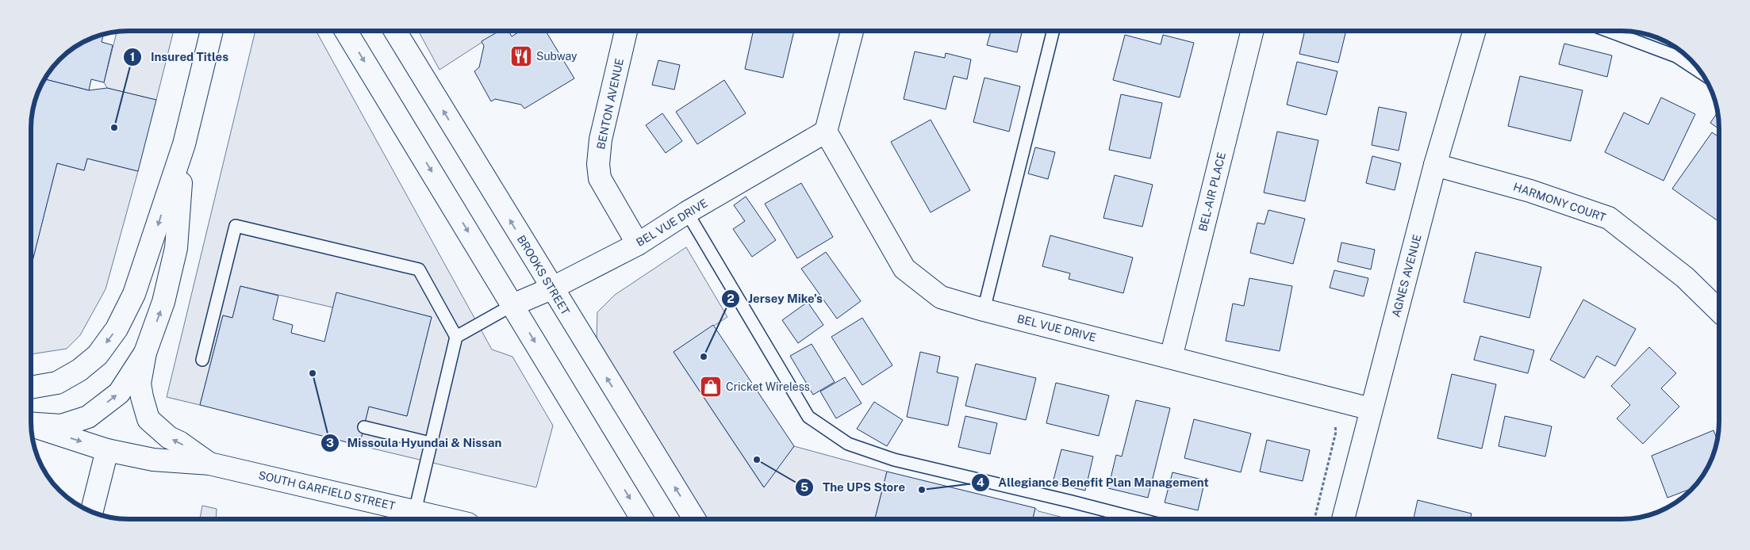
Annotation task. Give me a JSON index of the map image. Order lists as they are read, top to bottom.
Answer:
{
  "streets": {
    "main road": [
      "BENTON AVENUE",
      "BEL-AIR PLACE",
      "HARMONY COURT",
      "BEL VUE DRIVE",
      "BROOKS STREET",
      "AGNES AVENUE",
      "SOUTH GARFIELD STREET"
    ]
  },
  "crossings": [
    ["BENTON AVENUE", "BEL VUE DRIVE"],
    ["BEL-AIR PLACE", "BEL VUE DRIVE"],
    ["HARMONY COURT", "AGNES AVENUE"],
    ["BEL VUE DRIVE", "BROOKS STREET"],
    ["BEL VUE DRIVE", "AGNES AVENUE"]
  ],
  "places": {
    "restaurant": ["Subway"],
    "other": [
      "Insured Titles",
      "Jersey Mike’s",
      "Missoula Hyundai & Nissan",
      "The UPS Store",
      "Allegiance Benefit Plan Management"
    ],
    "shop": ["Cricket Wireless"]
  }
}
